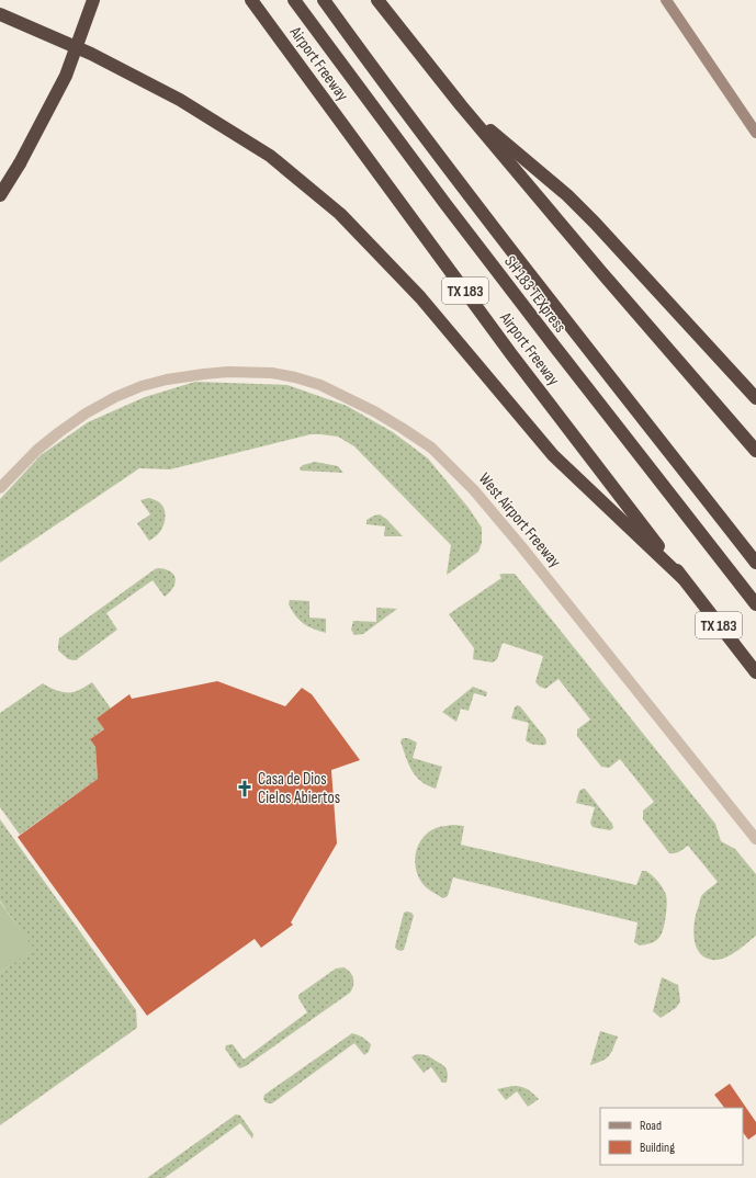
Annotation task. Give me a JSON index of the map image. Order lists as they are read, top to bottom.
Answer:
{
  "streets": {
    "highway": ["Airport Freeway", "TX 183", "SH 183 TEXpress"],
    "street": ["West Airport Freeway"]
  },
  "places": {
    "church": ["Casa de Dios Cielos Abiertos"]
  },
  "legend": ["Road", "Building"]
}
